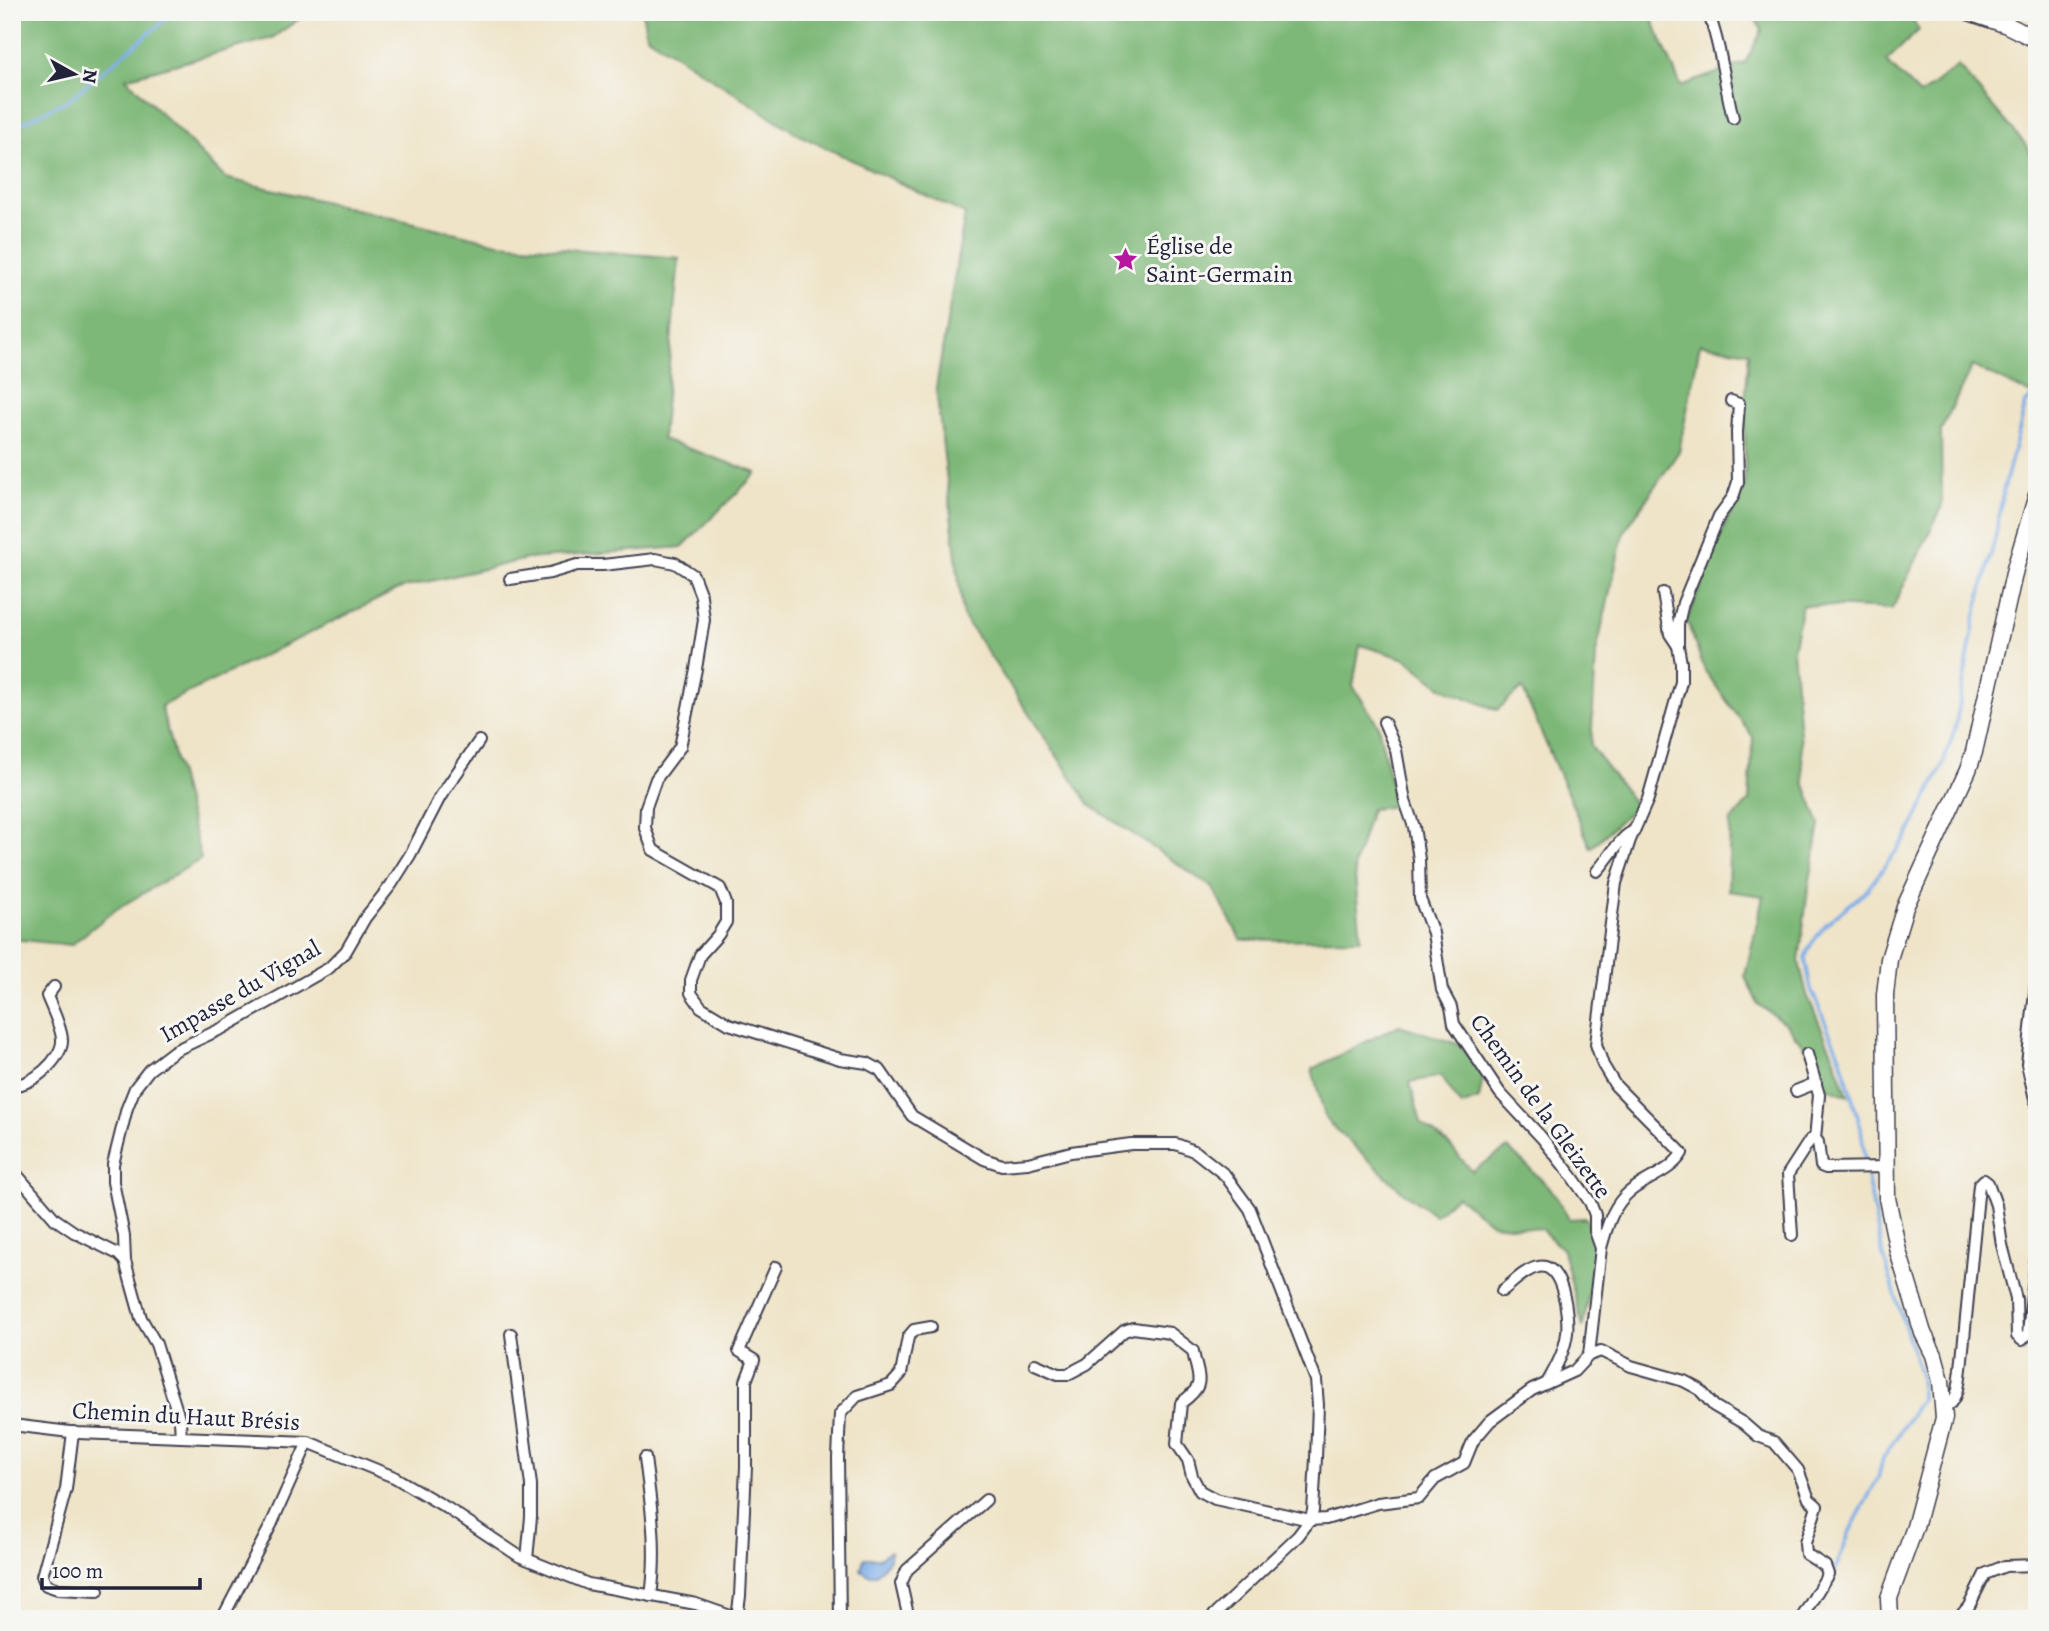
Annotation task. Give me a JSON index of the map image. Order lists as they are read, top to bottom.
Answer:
{
  "streets": {
    "street": ["Impasse du Vignal", "Chemin de la Gleizette", "Chemin du Haut Brésis"]
  },
  "crossings": [
    ["Impasse du Vignal", "Chemin du Haut Brésis"]
  ],
  "places": {
    "place": ["Église de Saint-Germain"]
  },
  "scale_bar": "100 m",
  "north": "right"
}
